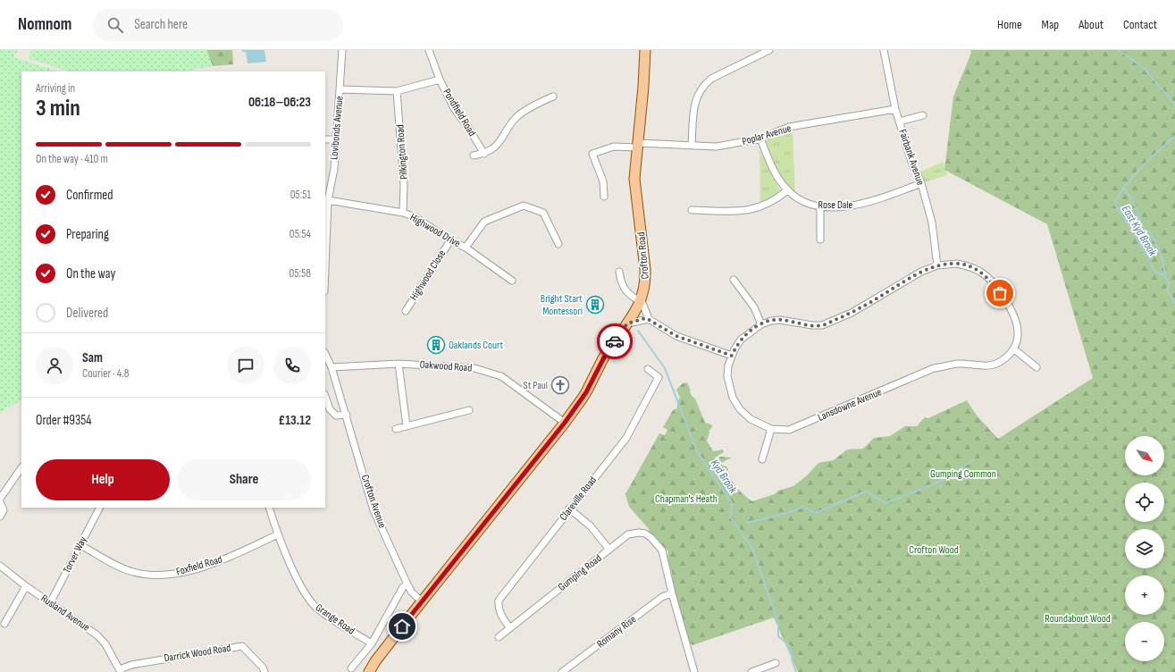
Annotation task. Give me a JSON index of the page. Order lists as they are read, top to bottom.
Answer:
{
  "streets": {
    "main road": ["Crofton Road"],
    "street": [
      "Pondfield Road",
      "Lovibonds Avenue",
      "Poplar Avenue",
      "Pilkington Road",
      "Fairbank Avenue",
      "Rose Dale",
      "Highwood Drive",
      "Highwood Close",
      "Oakwood Road",
      "Lansdowne Avenue",
      "Clareville Road",
      "Crofton Avenue",
      "Torver Way",
      "Foxfield Road",
      "Gumping Road",
      "Rusland Avenue",
      "Grange Road",
      "Romany Rise",
      "Darrick Wood Road"
    ]
  },
  "crossings": [
    ["Lovibonds Avenue", "Highwood Drive"],
    ["Poplar Avenue", "Fairbank Avenue"],
    ["Poplar Avenue", "Rose Dale"],
    ["Poplar Avenue", "Crofton Road"],
    ["Pilkington Road", "Highwood Drive"],
    ["Fairbank Avenue", "Rose Dale"],
    ["Highwood Drive", "Highwood Close"],
    ["Crofton Road", "Oakwood Road"],
    ["Crofton Road", "Crofton Avenue"],
    ["Oakwood Road", "Crofton Avenue"],
    ["Clareville Road", "Gumping Road"],
    ["Torver Way", "Foxfield Road"],
    ["Torver Way", "Rusland Avenue"],
    ["Foxfield Road", "Grange Road"],
    ["Gumping Road", "Romany Rise"],
    ["Rusland Avenue", "Darrick Wood Road"]
  ],
  "water": ["East Kyd Brook", "Kyd Brook"],
  "parks": [
    "Gumping Common",
    "Chapman's Heath",
    "Crofton Wood",
    "Roundabout Wood"
  ],
  "places": {
    "building": ["Bright Start Montessori", "Oaklands Court"],
    "church": ["St Paul"]
  },
  "north": "bottom right",
  "page": {
    "header": "Nomnom",
    "search": "Search here",
    "nav": [
      "Home",
      "Map",
      "About",
      "Contact"
    ],
    "heading": ["3 min", "Arriving in", "06:18–06:23"],
    "panel": [
      "Sam",
      "Courier · 4.8",
      "Order #9354",
      "£13.12"
    ],
    "bar": "On the way · 410 m",
    "list": [
      ["Confirmed", "05:51"],
      ["Preparing", "05:54"],
      ["On the way", "05:58"],
      "Delivered"
    ],
    "map_buttons": ["+", "−"],
    "buttons": ["Help", "Share"]
  }
}
